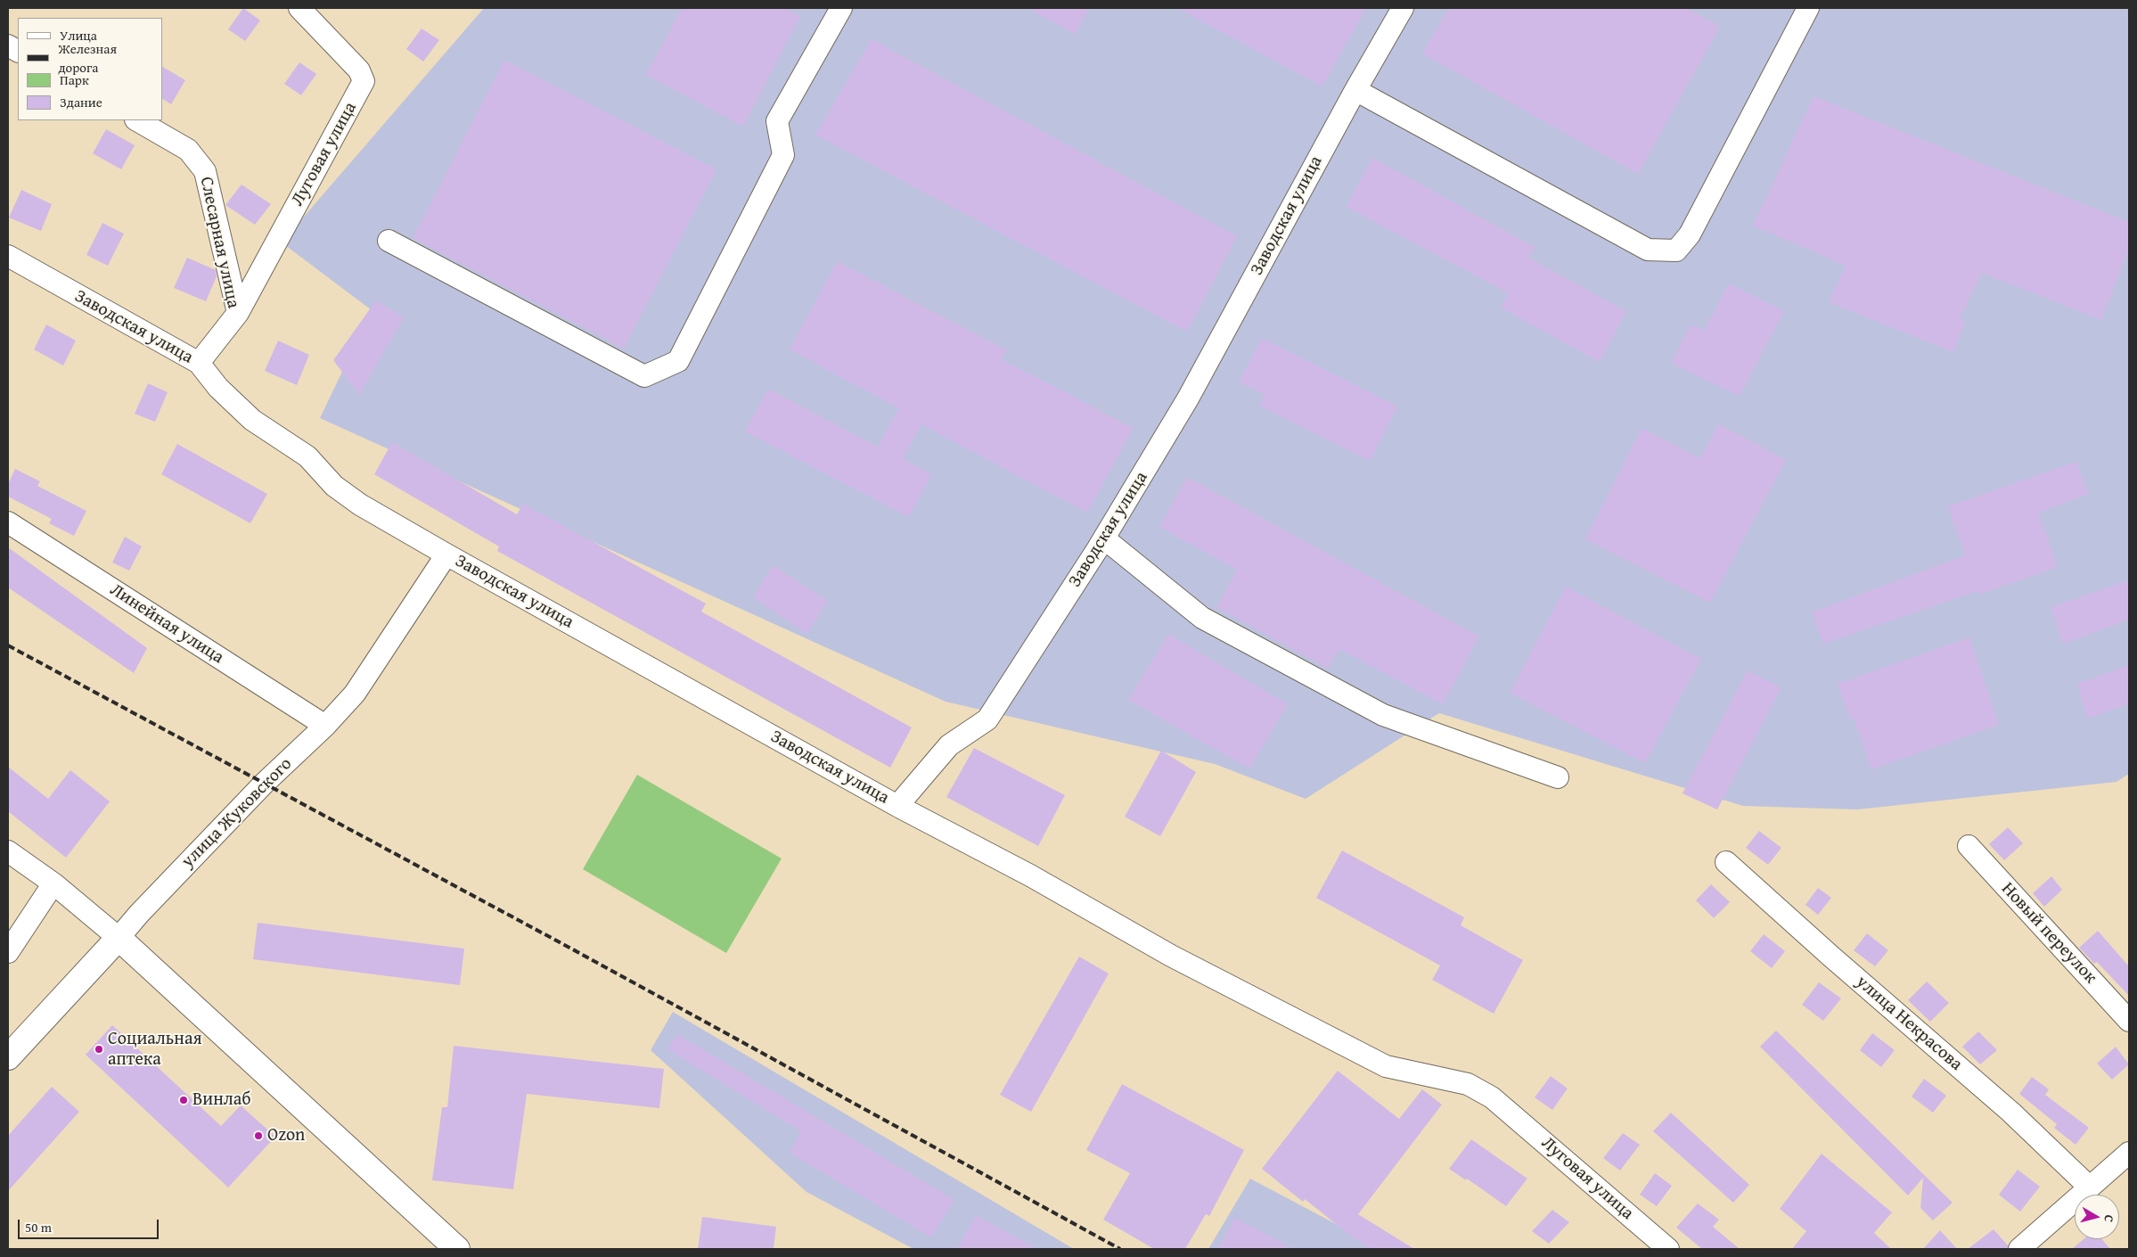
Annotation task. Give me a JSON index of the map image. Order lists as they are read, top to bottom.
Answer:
{
  "streets": {
    "main road": ["улица Жуковского"],
    "street": [
      "Луговая улица",
      "Заводская улица",
      "Слесарная улица",
      "Линейная улица",
      "Новый переулок",
      "улица Некрасова"
    ]
  },
  "crossings": [
    ["Луговая улица", "Заводская улица"],
    ["Луговая улица", "Слесарная улица"],
    ["Заводская улица", "Слесарная улица"],
    ["Заводская улица", "улица Жуковского"],
    ["Линейная улица", "улица Жуковского"]
  ],
  "places": ["Социальная аптека", "Винлаб", "Ozon"],
  "legend": [
    "Улица",
    "Железная дорога",
    "Парк",
    "Здание"
  ],
  "scale_bar": "50 m",
  "north": "right"
}
